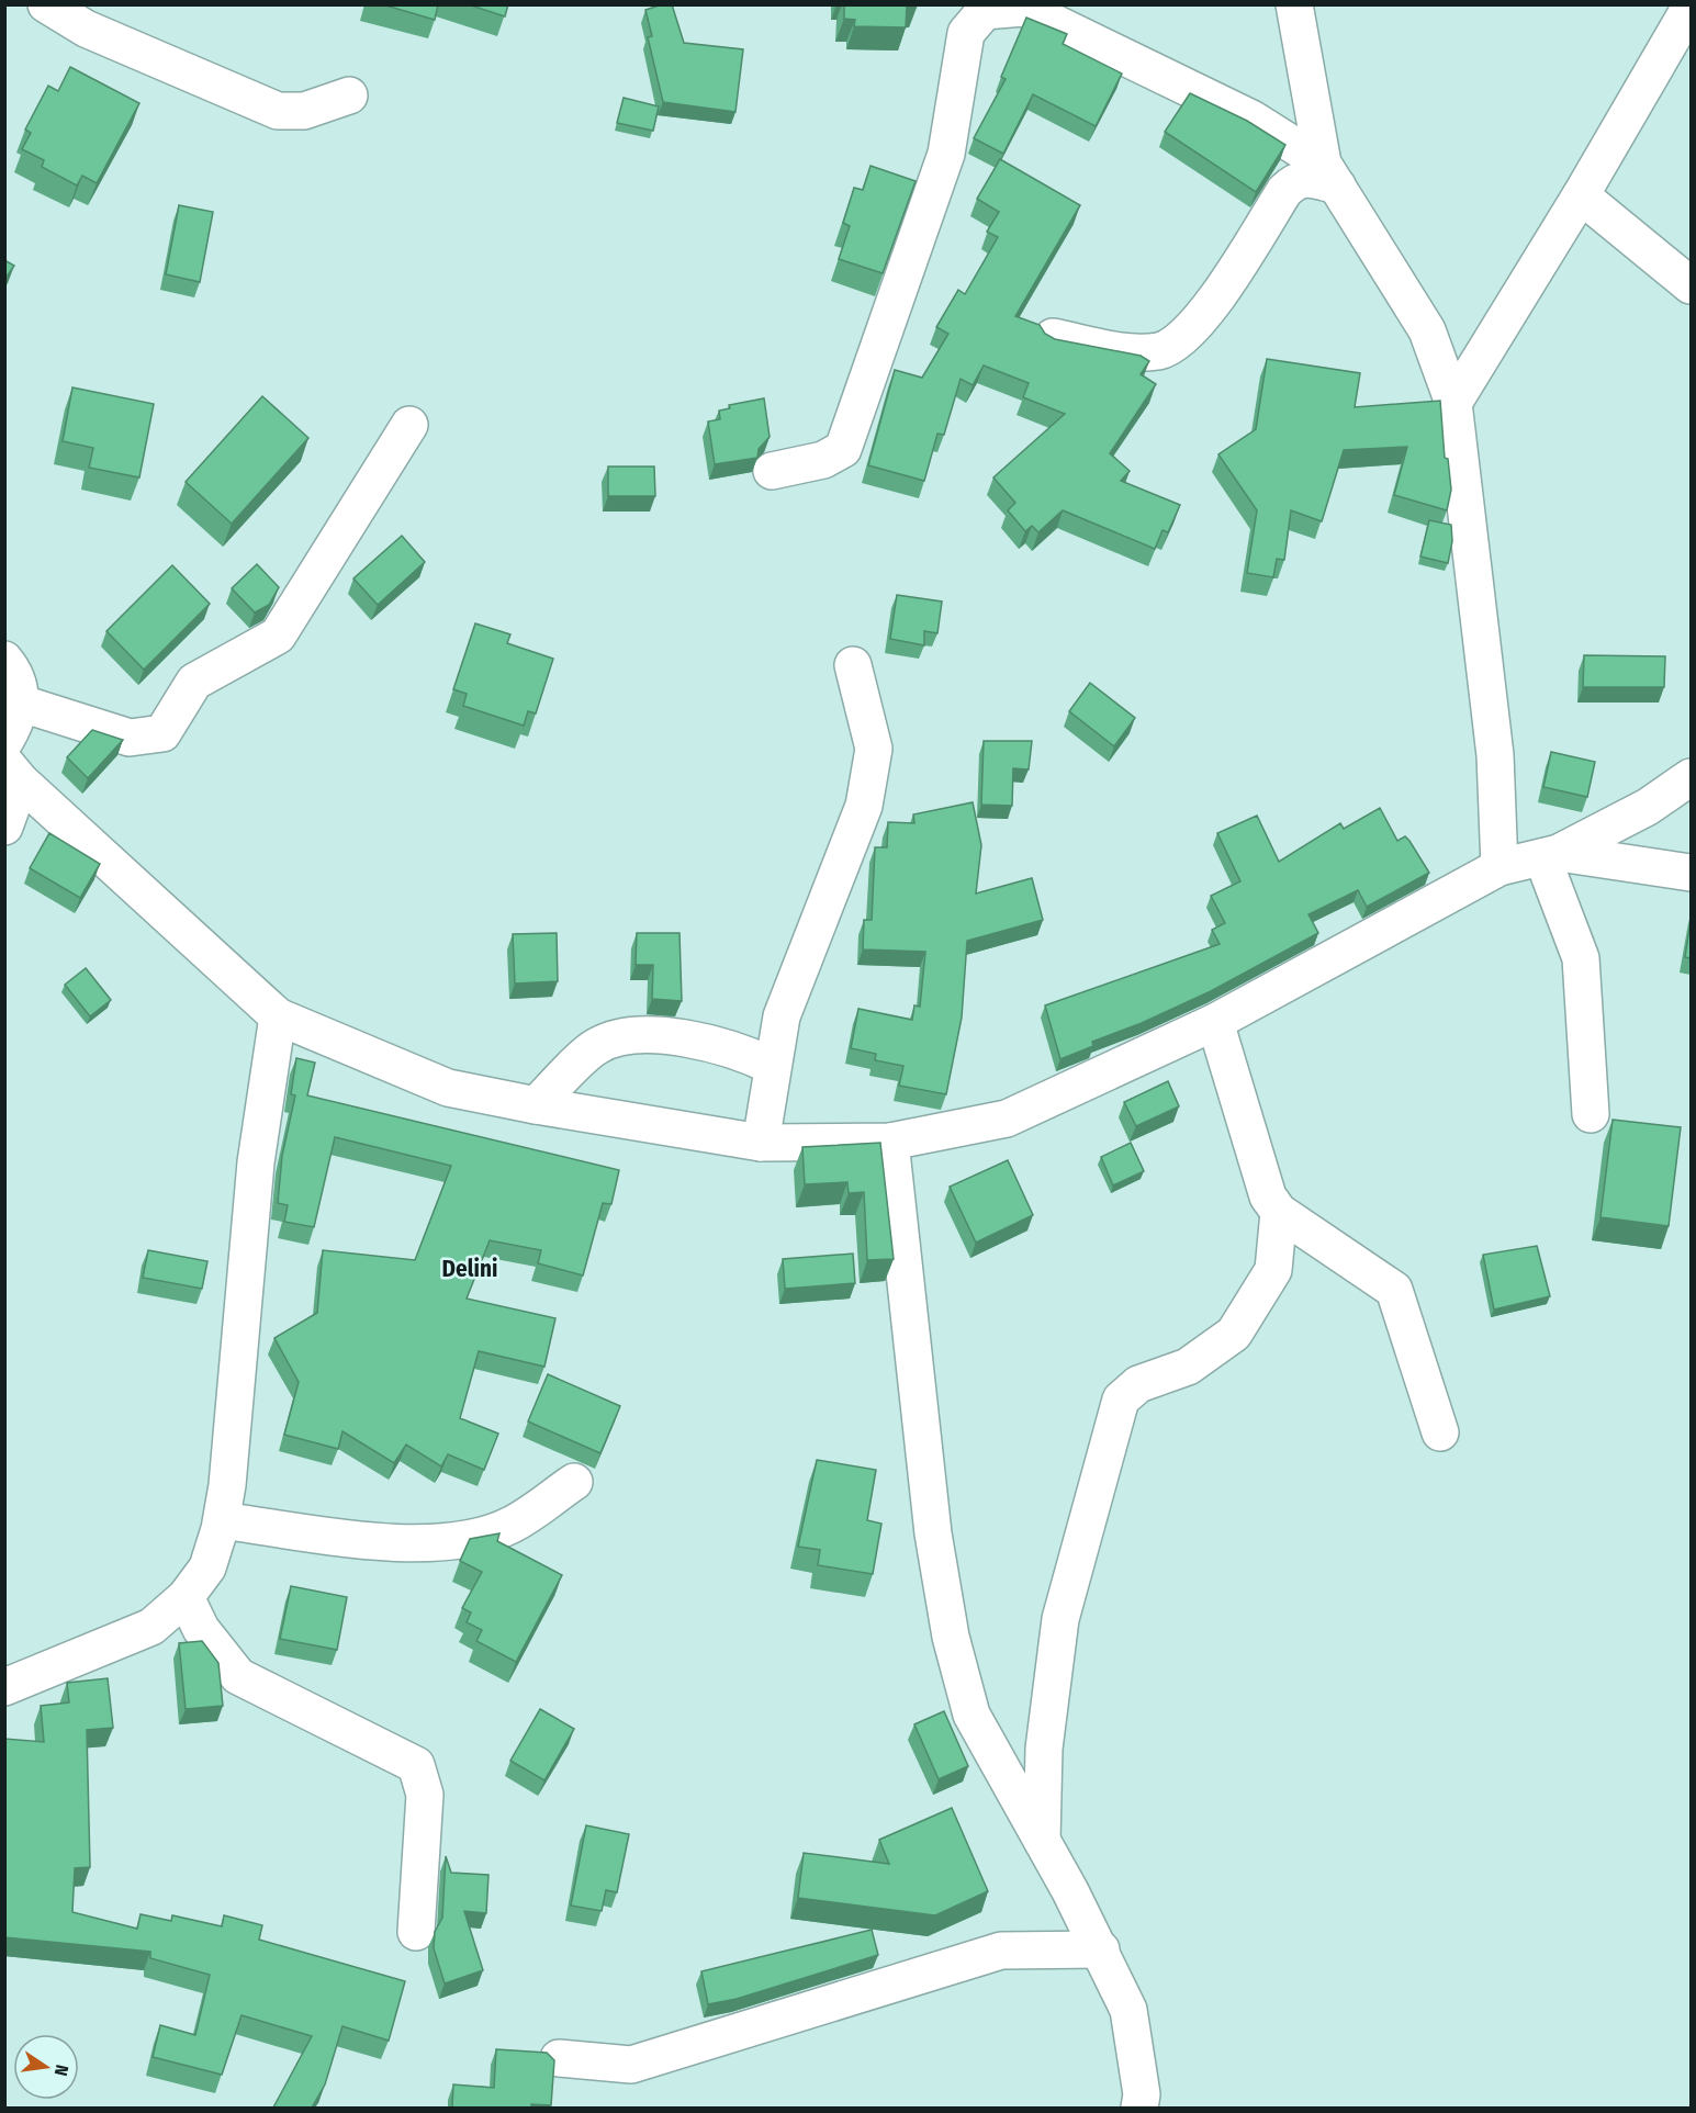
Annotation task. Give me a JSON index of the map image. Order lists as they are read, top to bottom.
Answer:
{
  "districts": ["Delini"],
  "north": "right"
}
